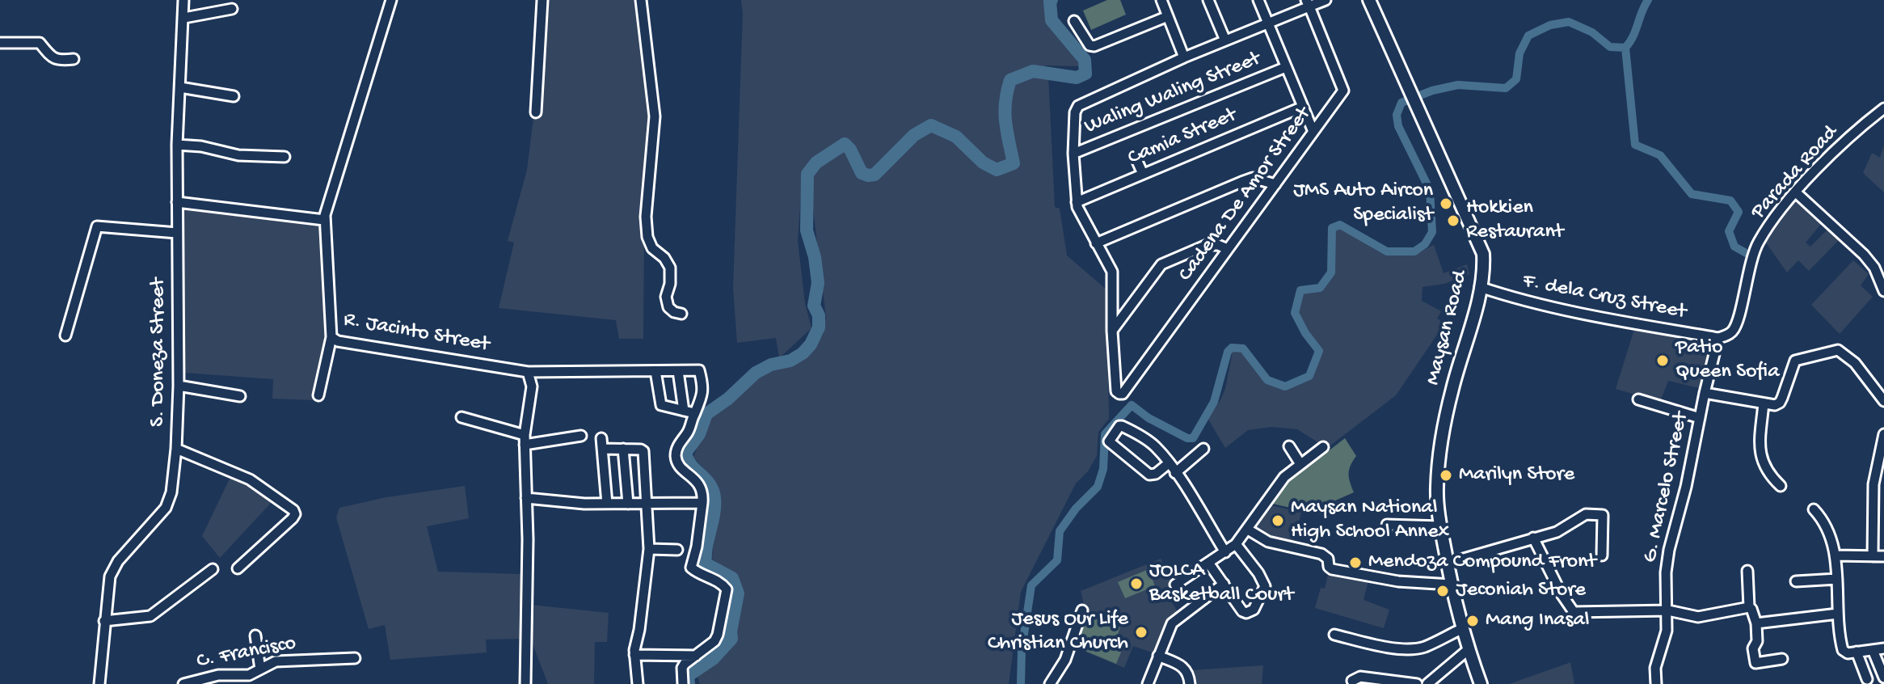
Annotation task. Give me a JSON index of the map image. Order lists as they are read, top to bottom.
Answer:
{
  "streets": {
    "main road": ["Maysan Road"],
    "street": [
      "Waling Waling Street",
      "Camia Street",
      "Parada Road",
      "Cadena De Amor Street",
      "F. dela Cruz Street",
      "R. Jacinto Street",
      "S. Doneza Street",
      "G. Marcelo Street",
      "C. Francisco"
    ]
  },
  "crossings": [
    ["Parada Road", "F. dela Cruz Street"],
    ["Parada Road", "G. Marcelo Street"],
    ["F. dela Cruz Street", "Maysan Road"],
    ["F. dela Cruz Street", "G. Marcelo Street"]
  ],
  "places": [
    "JMS Auto Aircon Specialist",
    "Hokkien Restaurant",
    "Patio Queen Sofia",
    "Marilyn Store",
    "Maysan National High School Annex",
    "Mendoza Compound Front",
    "JOLCA Basketball Court",
    "Jeconiah Store",
    "Mang Inasal",
    "Jesus Our Life Christian Church"
  ]
}
